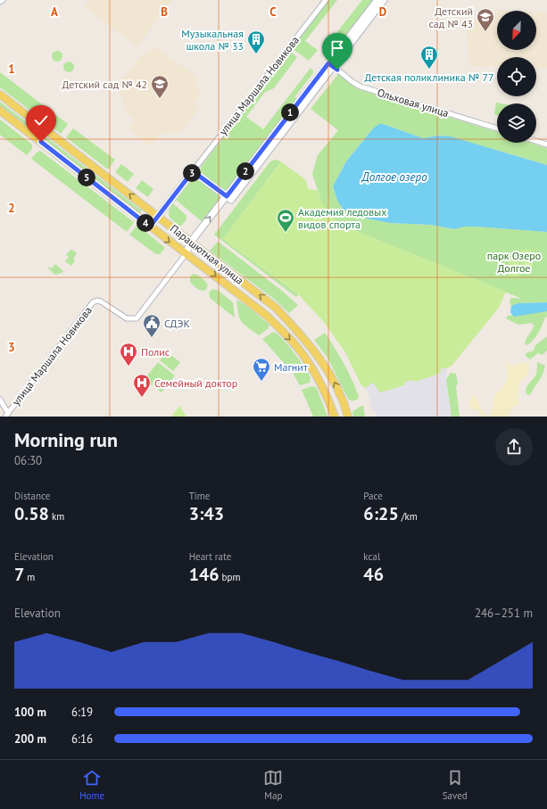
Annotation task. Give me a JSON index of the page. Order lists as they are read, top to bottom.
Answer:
{
  "streets": {
    "main road": ["Парашютная улица"],
    "street": ["улица Маршала Новикова", "Ольховая улица"]
  },
  "crossings": [
    ["улица Маршала Новикова", "Ольховая улица"],
    ["улица Маршала Новикова", "Парашютная улица"]
  ],
  "water": ["Долгое озеро"],
  "parks": ["парк Озеро Долгое"],
  "places": {
    "school or university": ["Детский сад № 43", "Детский сад № 42"],
    "building": ["Музыкальная школа № 33", "Детская поликлиника № 77"],
    "sports": ["Академия ледовых видов спорта"],
    "public building": ["СДЭК"],
    "hospital": ["Полис", "Семейный доктор"],
    "supermarket": ["Магнит"]
  },
  "north": "bottom left",
  "page": {
    "pins": [
      "1",
      "2",
      "3",
      "5",
      "4"
    ],
    "heading": ["Morning run", "06:30"],
    "stats": [
      ["Distance", "0.58 km"],
      ["Time", "3:43"],
      ["Pace", "6:25 /km"],
      ["Elevation", "7 m"],
      ["Heart rate", "146 bpm"],
      ["kcal", "46"]
    ],
    "chart": ["Elevation", "246–251 m"],
    "list": [
      {
        "name": "100 m",
        "note": "6:19"
      },
      {
        "name": "200 m",
        "note": "6:16"
      }
    ],
    "tabs": ["Home", "Map", "Saved"]
  },
  "grid": {
    "columns": [
      "A",
      "B",
      "C",
      "D"
    ],
    "rows": ["1", "2", "3"]
  }
}
